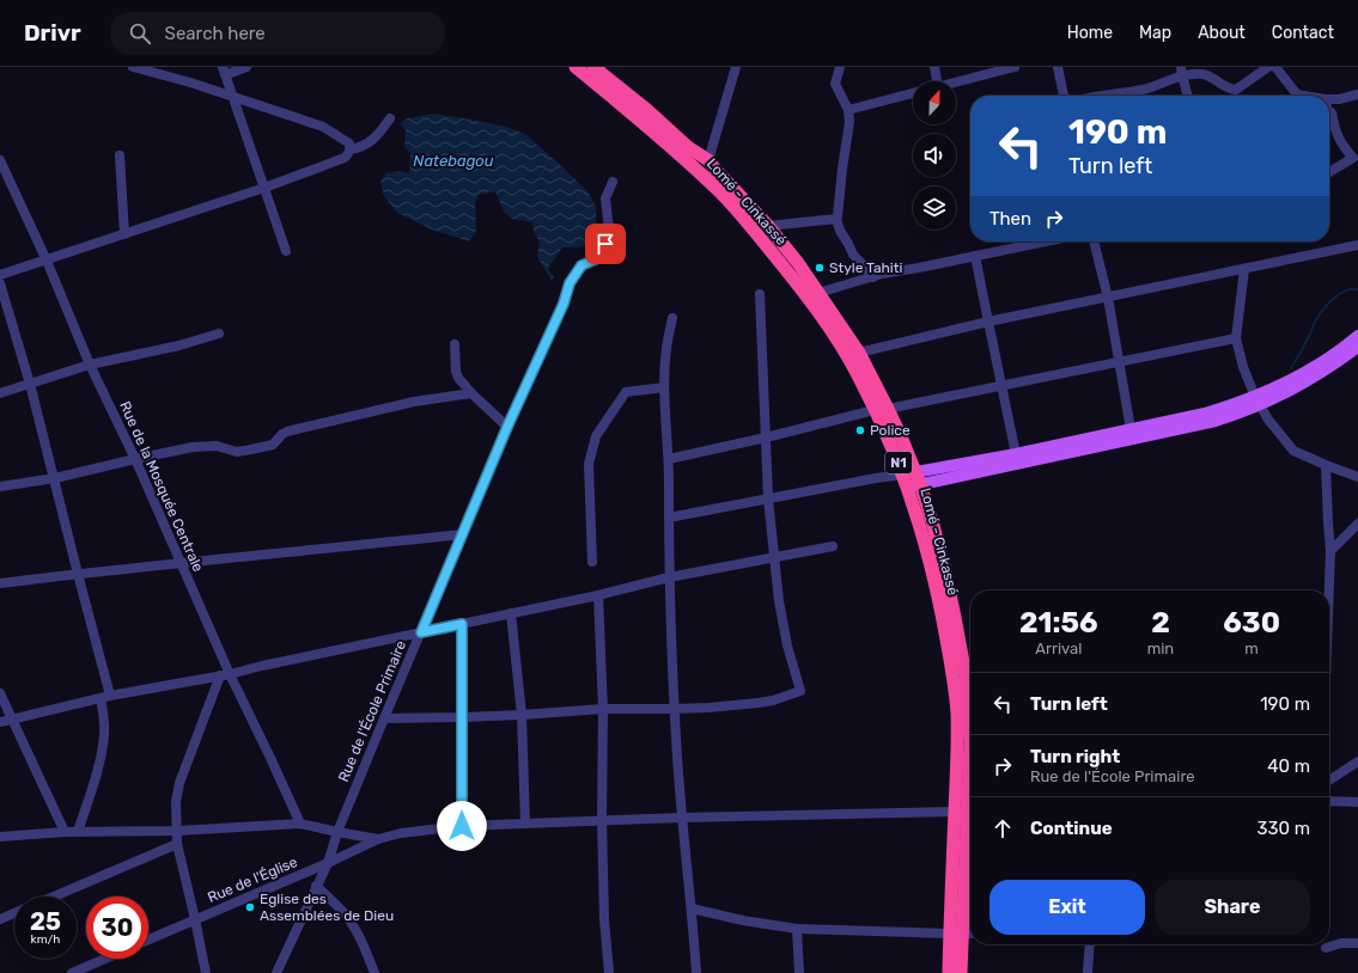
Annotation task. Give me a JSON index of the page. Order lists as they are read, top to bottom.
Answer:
{
  "streets": {
    "highway": ["Lomé - Cinkassé", "N1"],
    "street": ["Rue de la Mosquée Centrale", "Rue de l'École Primaire", "Rue de l'Église"]
  },
  "crossings": [
    ["Rue de l'École Primaire", "Rue de l'Église"]
  ],
  "water": ["Natebagou"],
  "places": ["Style Tahiti", "Police", "Eglise des Assemblées de Dieu"],
  "north": "top",
  "page": {
    "header": "Drivr",
    "search": "Search here",
    "nav": [
      "Home",
      "Map",
      "About",
      "Contact"
    ],
    "turn": ["190 m", "Turn left"],
    "then": "Then",
    "eta": [
      "21:56",
      "Arrival",
      "2",
      "min",
      "630",
      "m"
    ],
    "list": [
      {
        "name": "Turn left",
        "value": "190 m"
      },
      {
        "name": "Turn right",
        "note": "Rue de l'École Primaire",
        "value": "40 m"
      },
      {
        "name": "Continue",
        "value": "330 m"
      }
    ],
    "buttons": ["Exit", "Share"],
    "speed": "25 km/h",
    "limit": "30"
  }
}
